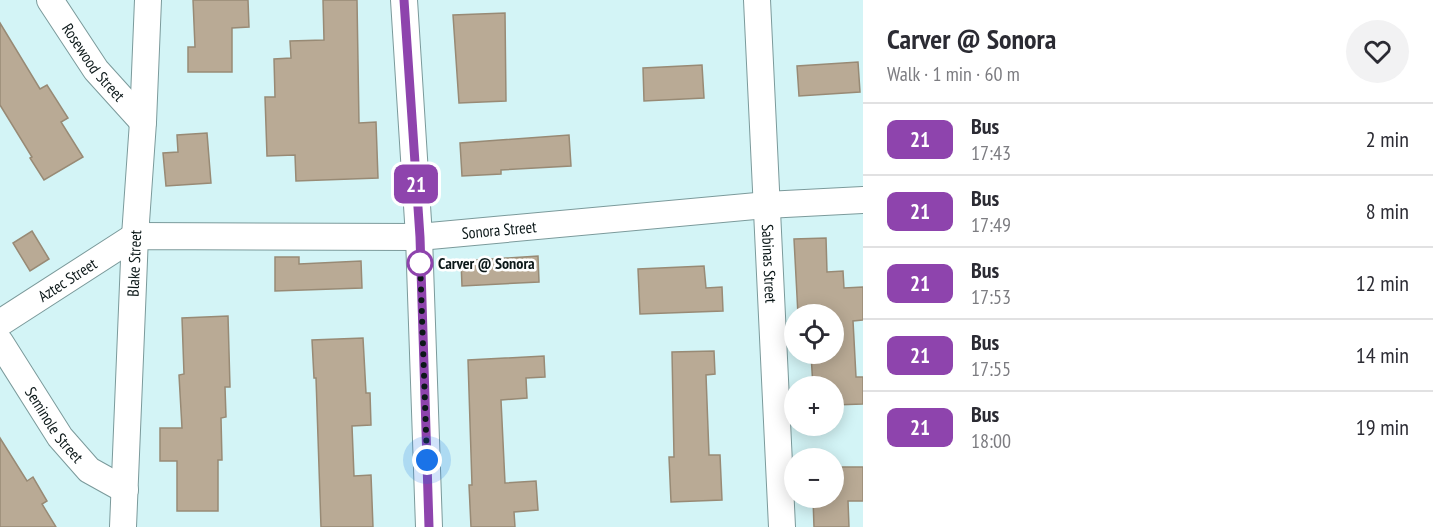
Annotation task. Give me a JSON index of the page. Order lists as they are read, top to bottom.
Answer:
{
  "streets": {
    "street": [
      "Rosewood Street",
      "Sonora Street",
      "Blake Street",
      "Sabinas Street",
      "Aztec Street",
      "Seminole Street"
    ]
  },
  "crossings": [
    ["Rosewood Street", "Blake Street"],
    ["Sonora Street", "Blake Street"],
    ["Sonora Street", "Sabinas Street"],
    ["Sonora Street", "Aztec Street"],
    ["Blake Street", "Aztec Street"],
    ["Blake Street", "Seminole Street"]
  ],
  "places": ["Carver @ Sonora"],
  "lines": ["bus line 21"],
  "page": {
    "on_map": "21",
    "heading": ["Carver @ Sonora", "Walk · 1 min · 60 m"],
    "list": [
      {
        "mark": "21",
        "name": "Bus",
        "note": "17:43",
        "value": "2 min"
      },
      {
        "mark": "21",
        "name": "Bus",
        "note": "17:49",
        "value": "8 min"
      },
      {
        "mark": "21",
        "name": "Bus",
        "note": "17:53",
        "value": "12 min"
      },
      {
        "mark": "21",
        "name": "Bus",
        "note": "17:55",
        "value": "14 min"
      },
      {
        "mark": "21",
        "name": "Bus",
        "note": "18:00",
        "value": "19 min"
      }
    ],
    "map_buttons": ["+", "−"]
  }
}
